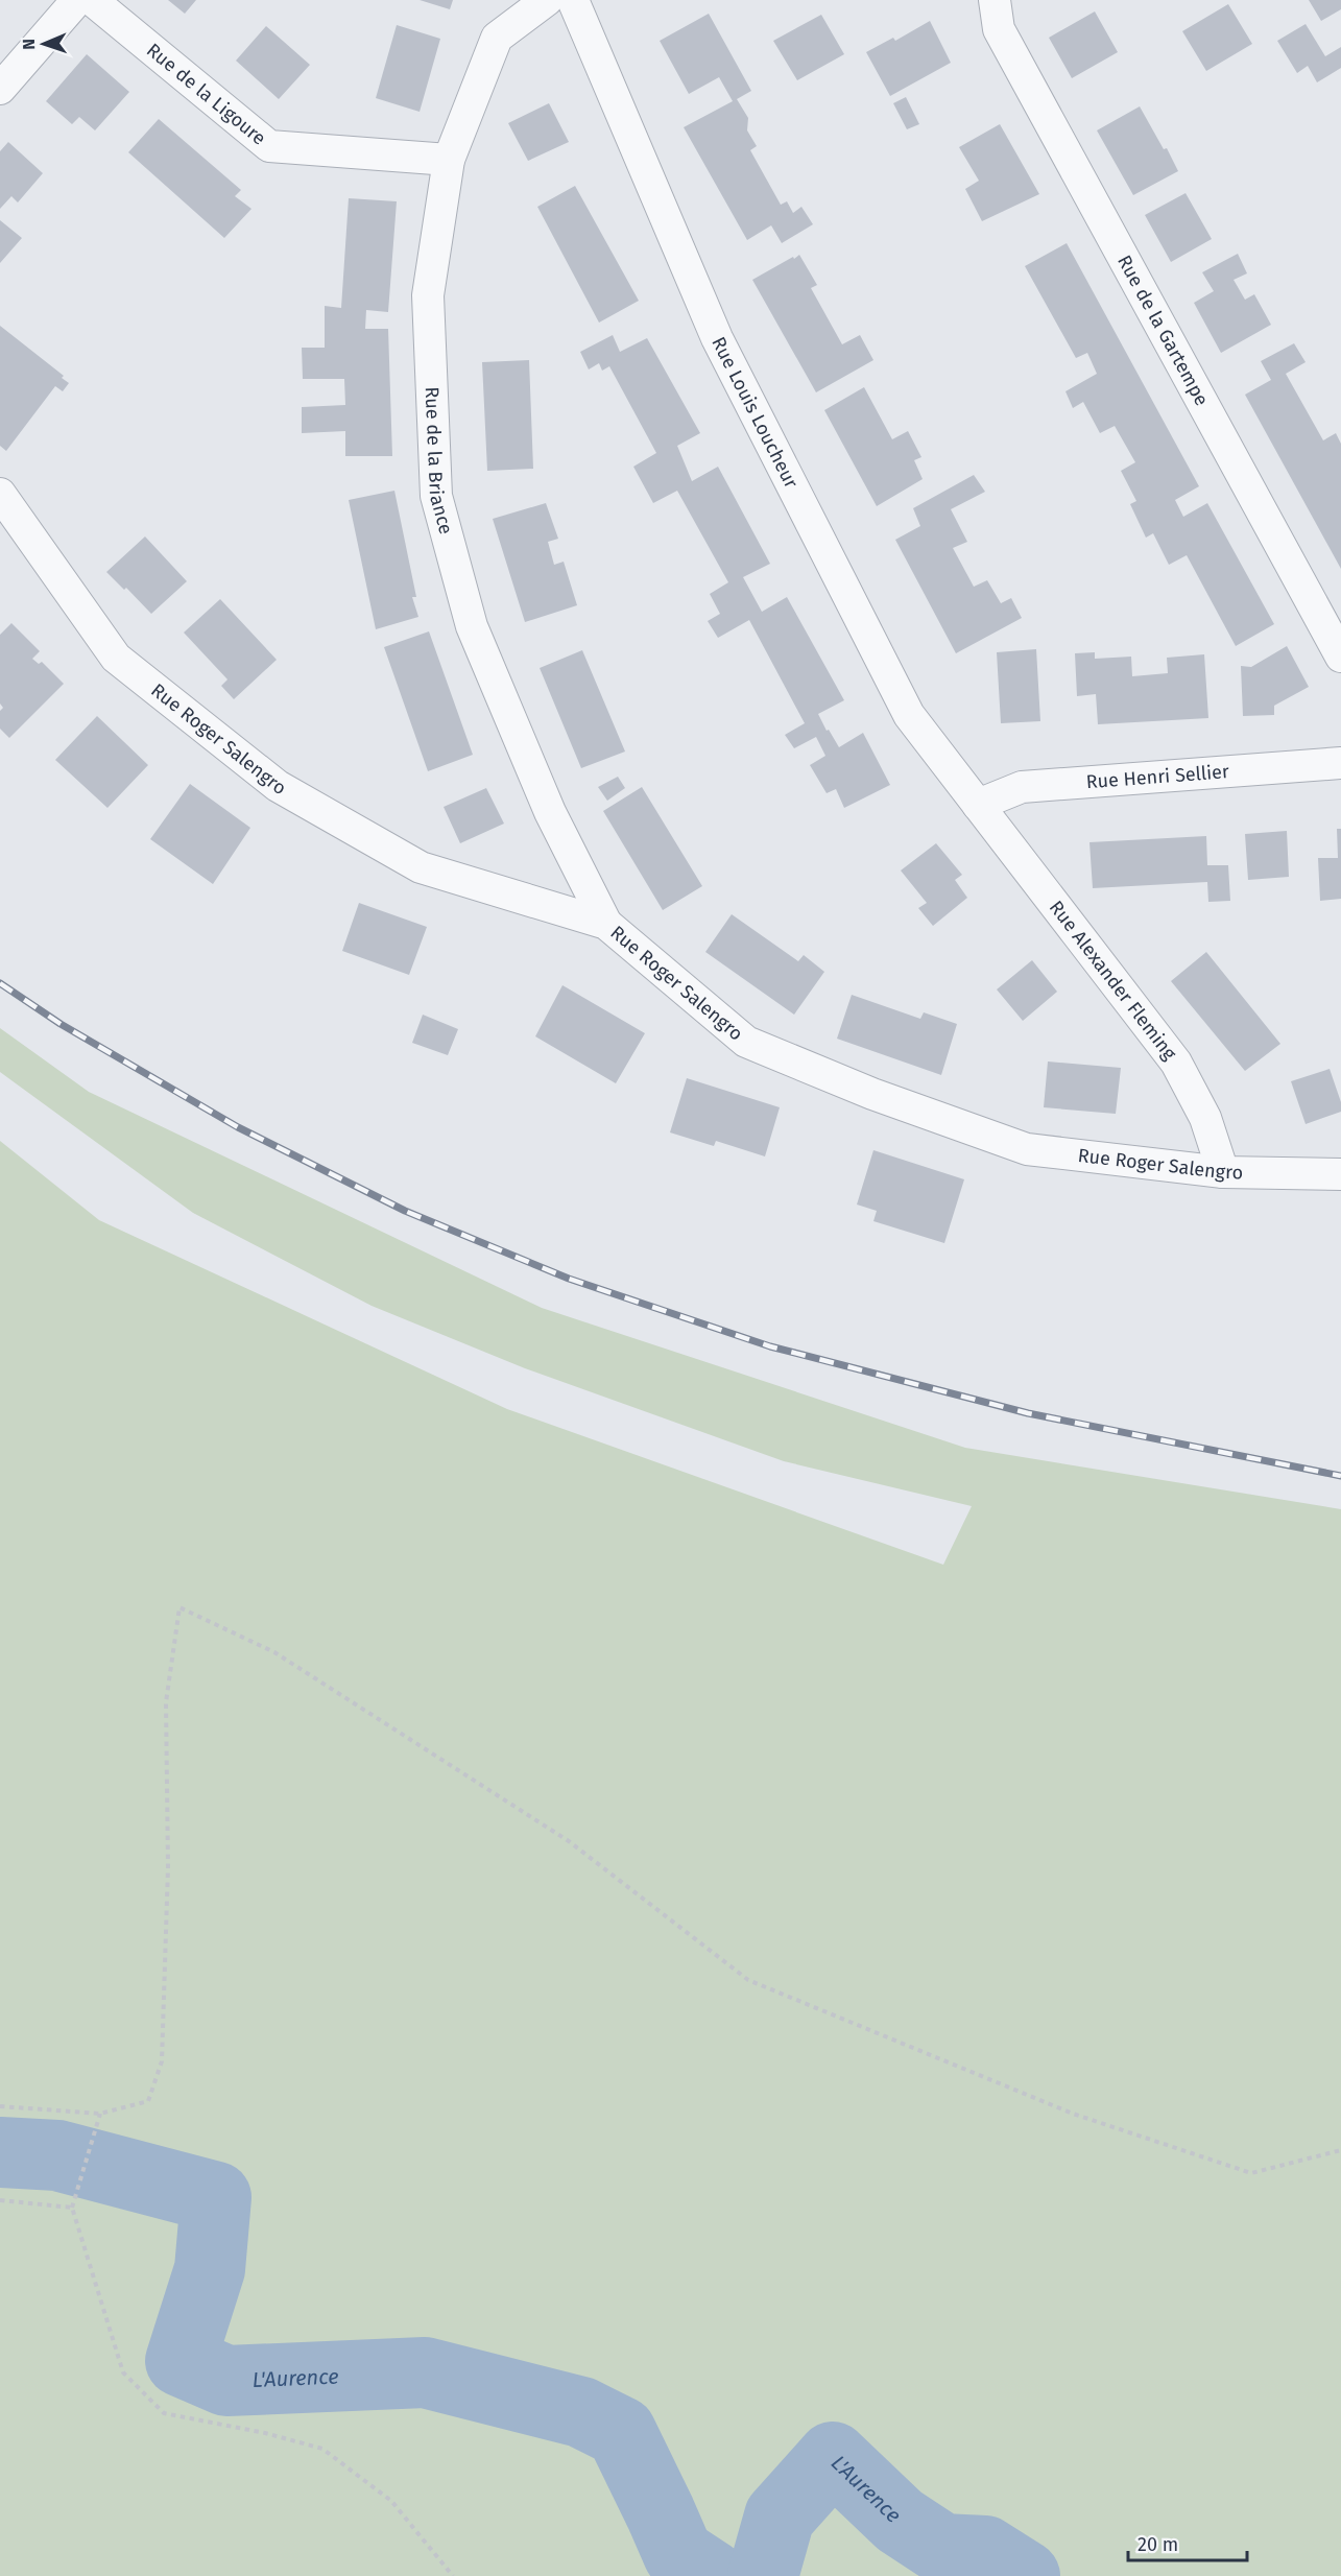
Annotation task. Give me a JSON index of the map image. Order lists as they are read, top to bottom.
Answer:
{
  "streets": {
    "street": [
      "Rue de la Ligoure",
      "Rue de la Gartempe",
      "Rue Louis Loucheur",
      "Rue de la Briance",
      "Rue Roger Salengro",
      "Rue Henri Sellier",
      "Rue Alexander Fleming"
    ]
  },
  "crossings": [
    ["Rue de la Ligoure", "Rue de la Briance"],
    ["Rue Louis Loucheur", "Rue Henri Sellier"],
    ["Rue Louis Loucheur", "Rue Alexander Fleming"],
    ["Rue de la Briance", "Rue Roger Salengro"],
    ["Rue Roger Salengro", "Rue Alexander Fleming"],
    ["Rue Henri Sellier", "Rue Alexander Fleming"]
  ],
  "water": ["L'Aurence"],
  "scale_bar": "20 m",
  "north": "left"
}
